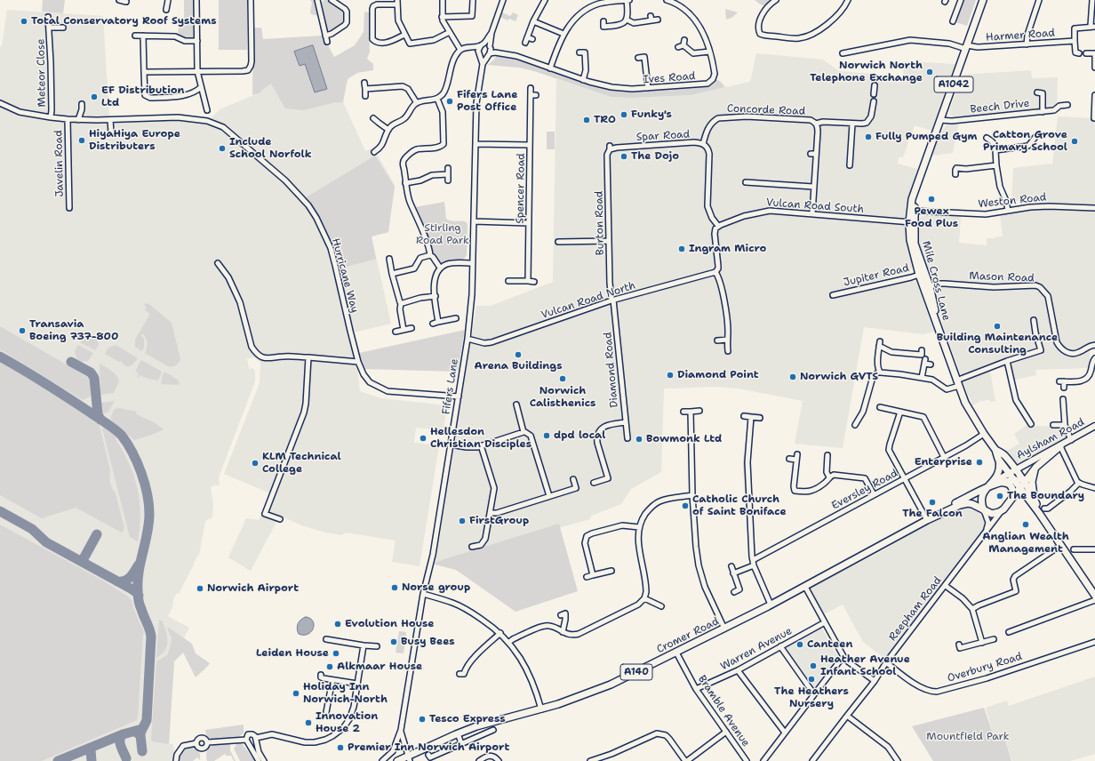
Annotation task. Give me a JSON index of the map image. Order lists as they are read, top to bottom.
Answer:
{
  "streets": {
    "highway": [
      "A1042",
      "Mile Cross Lane",
      "Reepham Road",
      "Cromer Road",
      "A140"
    ],
    "main road": ["Aylsham Road"],
    "street": [
      "Harmer Road",
      "Meteor Close",
      "Ives Road",
      "Beech Drive",
      "Concorde Road",
      "Spar Road",
      "Javelin Road",
      "Spencer Road",
      "Weston Road",
      "Vulcan Road South",
      "Burton Road",
      "Hurricane Way",
      "Jupiter Road",
      "Mason Road",
      "Vulcan Road North",
      "Diamond Road",
      "Fifers Lane",
      "Eversley Road",
      "Warren Avenue",
      "Overbury Road",
      "Bramble Avenue"
    ]
  },
  "crossings": [
    ["Harmer Road", "Mile Cross Lane"],
    ["Meteor Close", "Hurricane Way"],
    ["Ives Road", "Fifers Lane"],
    ["A1042", "Mile Cross Lane"],
    ["A1042", "Aylsham Road"],
    ["A1042", "Reepham Road"],
    ["A1042", "Cromer Road"],
    ["A1042", "A140"],
    ["Beech Drive", "Mile Cross Lane"],
    ["Concorde Road", "Spar Road"],
    ["Concorde Road", "Vulcan Road South"],
    ["Spar Road", "Vulcan Road South"],
    ["Spar Road", "Burton Road"],
    ["Javelin Road", "Hurricane Way"],
    ["Weston Road", "Mile Cross Lane"],
    ["Vulcan Road South", "Mile Cross Lane"],
    ["Burton Road", "Vulcan Road North"],
    ["Burton Road", "Diamond Road"],
    ["Hurricane Way", "Fifers Lane"],
    ["Jupiter Road", "Mile Cross Lane"],
    ["Mason Road", "Mile Cross Lane"],
    ["Mile Cross Lane", "Aylsham Road"],
    ["Mile Cross Lane", "Eversley Road"],
    ["Mile Cross Lane", "Reepham Road"],
    ["Mile Cross Lane", "Cromer Road"],
    ["Vulcan Road North", "Diamond Road"],
    ["Vulcan Road North", "Fifers Lane"],
    ["Fifers Lane", "Cromer Road"],
    ["Aylsham Road", "Reepham Road"],
    ["Aylsham Road", "Cromer Road"],
    ["Reepham Road", "Cromer Road"],
    ["Reepham Road", "Overbury Road"],
    ["Reepham Road", "A140"],
    ["Cromer Road", "A140"],
    ["Cromer Road", "Bramble Avenue"],
    ["Warren Avenue", "Bramble Avenue"]
  ],
  "parks": ["Stirling Road Park", "Mountfield Park"],
  "places": [
    "Total Conservatory Roof Systems",
    "Norwich North Telephone Exchange",
    "EF Distribution Ltd",
    "Fifers Lane Post Office",
    "Funky's",
    "TRO",
    "Fully Pumped Gym",
    "HiyaHiya Europe Distributers",
    "Catton Grove Primary School",
    "Include School Norfolk",
    "The Dojo",
    "Pewex Food Plus",
    "Ingram Micro",
    "Building Maintenance Consulting",
    "Transavia Boeing 737-800",
    "Arena Buildings",
    "Diamond Point",
    "Norwich GVTS",
    "Norwich Calisthenics",
    "dpd local",
    "Hellesdon Christian Disciples",
    "Bowmonk Ltd",
    "Enterprise",
    "KLM Technical College",
    "The Boundary",
    "The Falcon",
    "Catholic Church of Saint Boniface",
    "FirstGroup",
    "Anglian Wealth Management",
    "Norse group",
    "Norwich Airport",
    "Evolution House",
    "Busy Bees",
    "Canteen",
    "Leiden House",
    "Heather Avenue Infant School",
    "Alkmaar House",
    "The Heathers Nursery",
    "Holiday Inn Norwich-North",
    "Tesco Express",
    "Innovation House 2",
    "Premier Inn Norwich Airport"
  ]
}
